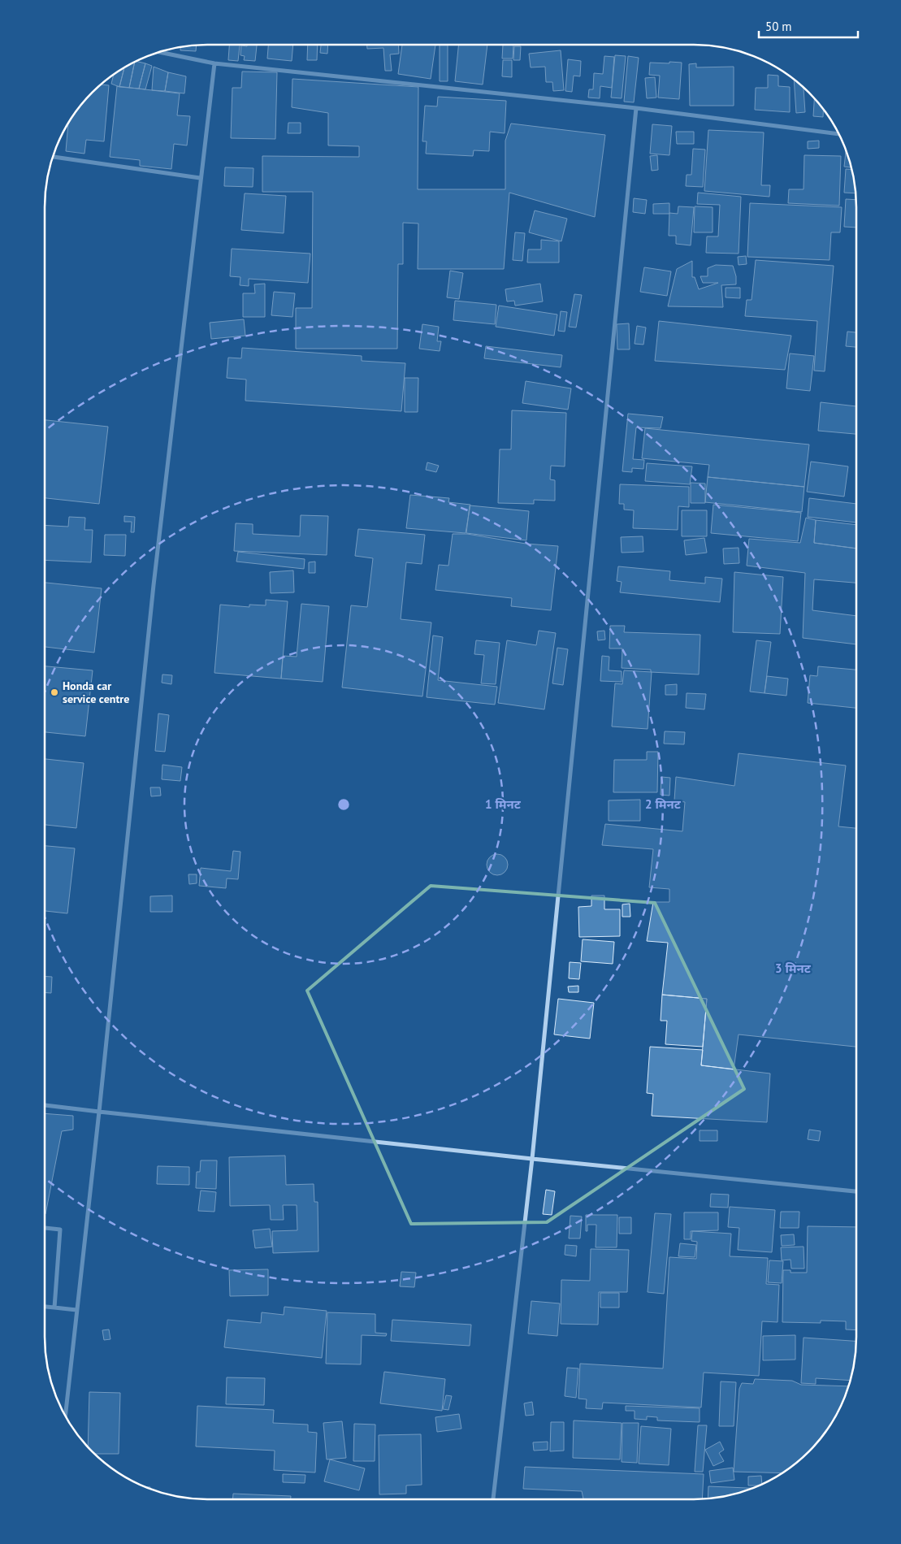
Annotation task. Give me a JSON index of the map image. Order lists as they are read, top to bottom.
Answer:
{
  "places": ["Honda car service centre"],
  "scale_bar": "50 m",
  "rings": ["1 मिनट", "2 मिनट", "3 मिनट"]
}
